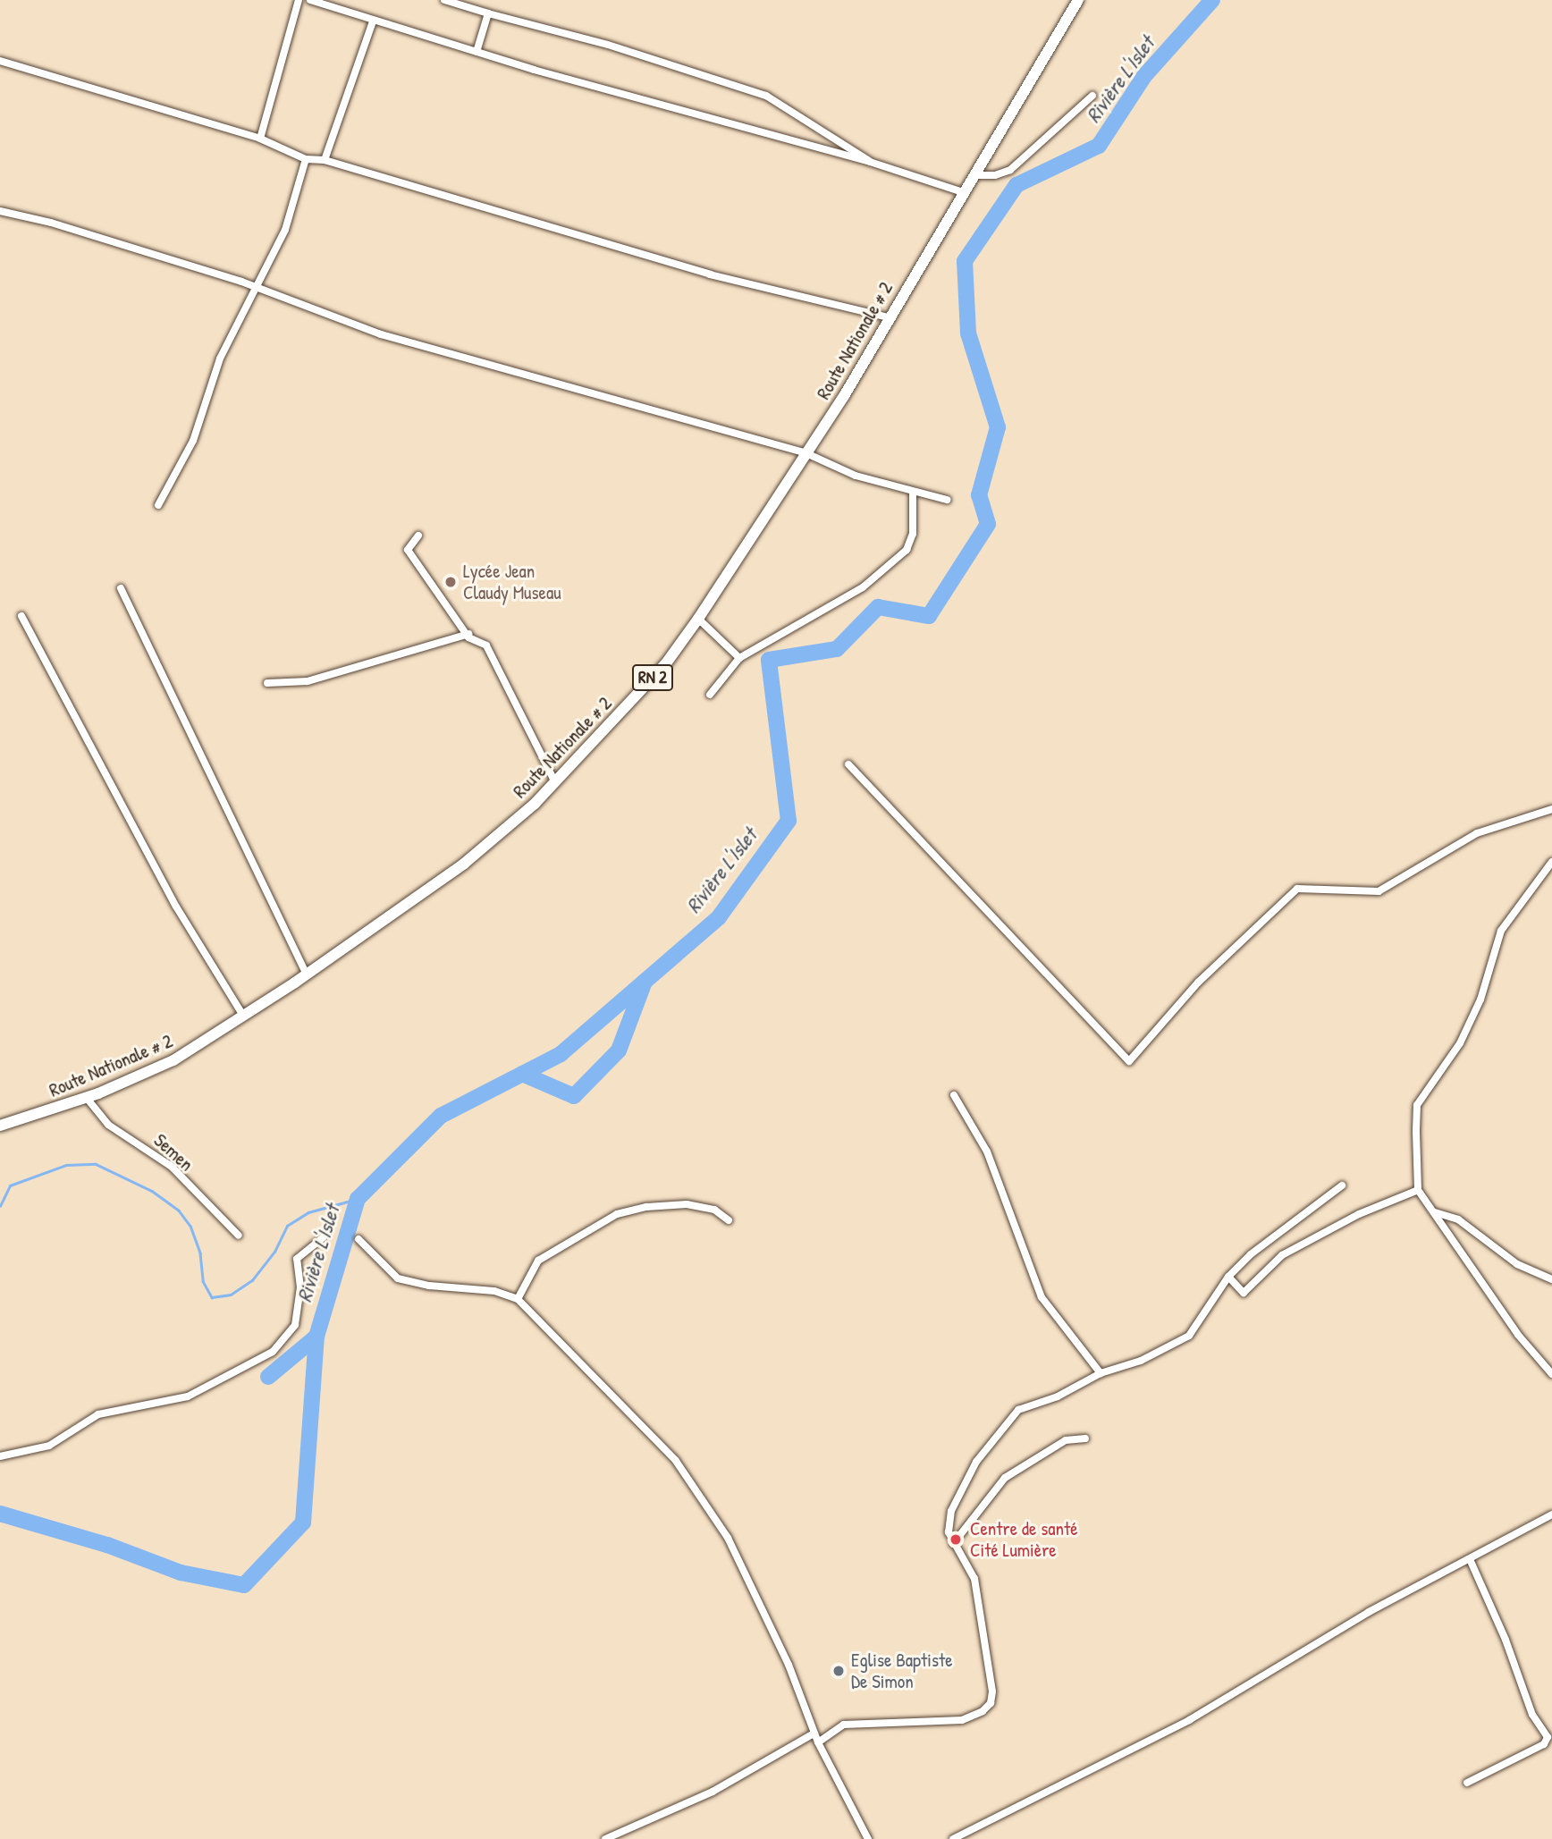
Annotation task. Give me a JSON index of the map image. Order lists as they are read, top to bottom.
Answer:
{
  "streets": {
    "main road": ["Route Nationale # 2", "RN 2"],
    "street": ["Semen"]
  },
  "crossings": [
    ["Route Nationale # 2", "Semen"]
  ],
  "water": ["Rivière L'Islet"],
  "places": ["Lycée Jean Claudy Museau", "Centre de santé Cité Lumière", "Eglise Baptiste De Simon"]
}
